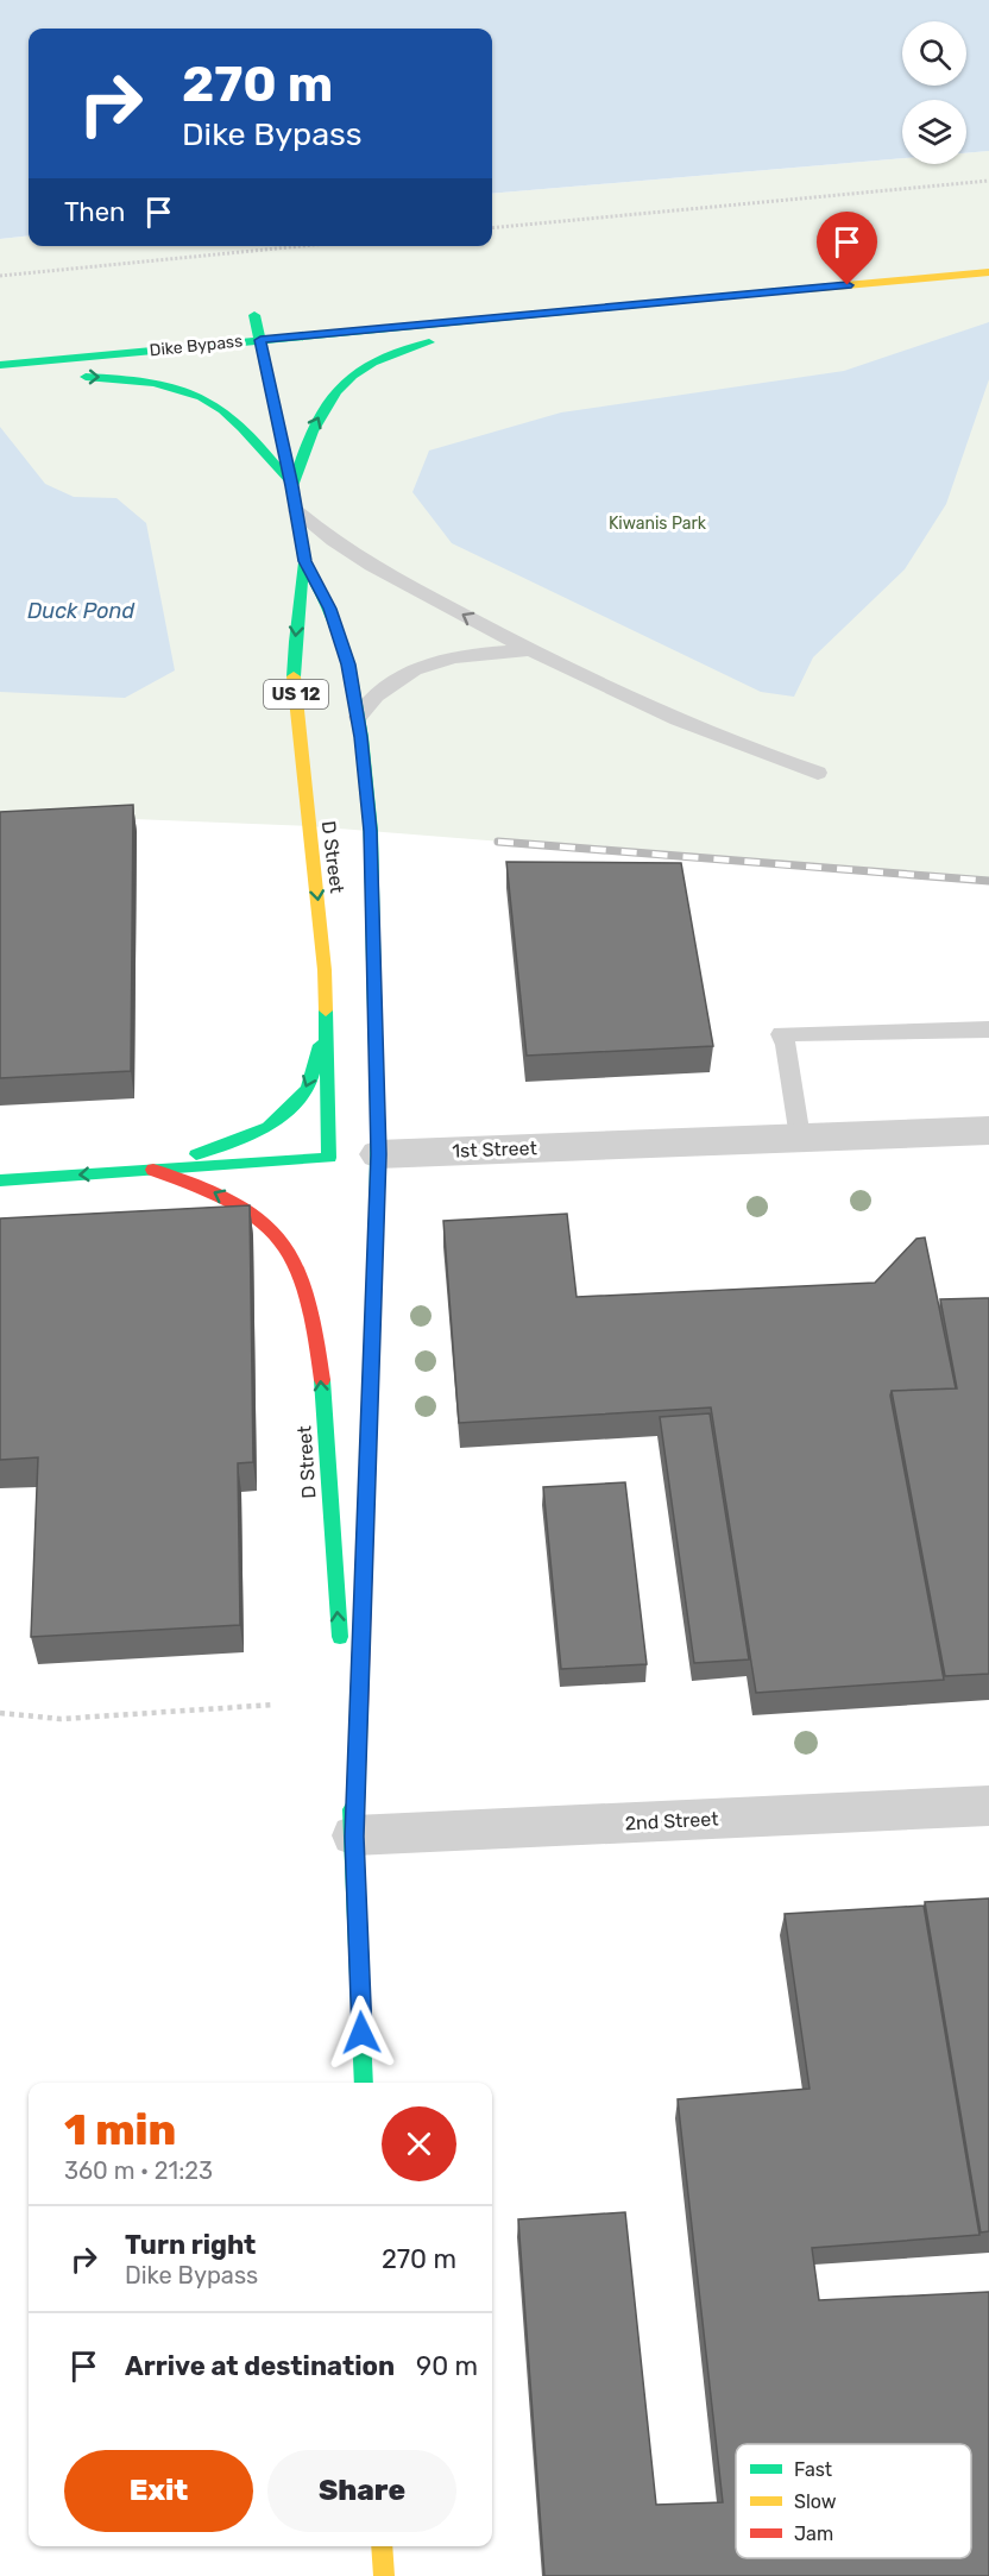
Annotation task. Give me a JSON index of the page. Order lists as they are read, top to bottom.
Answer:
{
  "streets": {
    "main road": ["Dike Bypass", "US 12", "D Street"],
    "street": ["1st Street", "2nd Street"]
  },
  "crossings": [
    ["Dike Bypass", "D Street"],
    ["US 12", "D Street"],
    ["D Street", "1st Street"],
    ["D Street", "2nd Street"]
  ],
  "water": ["Duck Pond"],
  "parks": ["Kiwanis Park"],
  "legend": ["Fast", "Slow", "Jam"],
  "page": {
    "turn": ["270 m", "Dike Bypass"],
    "then": "Then",
    "heading": ["1 min", "360 m · 21:23"],
    "list": [
      {
        "name": "Turn right",
        "note": "Dike Bypass",
        "value": "270 m"
      },
      {
        "name": "Arrive at destination",
        "value": "90 m"
      }
    ],
    "buttons": ["Exit", "Share"]
  }
}
